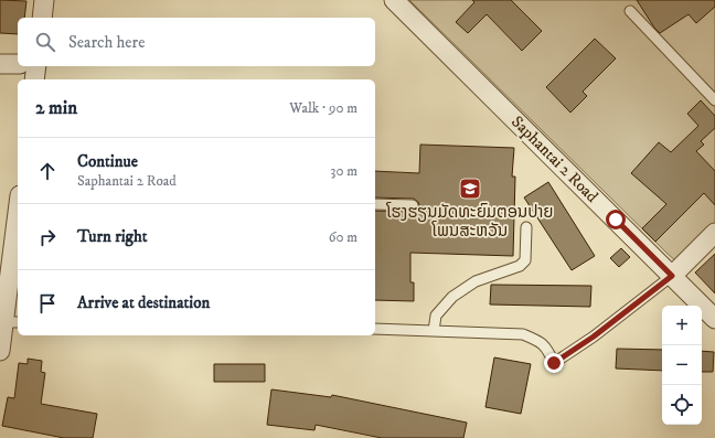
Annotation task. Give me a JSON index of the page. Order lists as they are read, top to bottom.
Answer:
{
  "streets": {
    "street": ["Saphantai 2 Road"]
  },
  "places": {
    "school or university": ["ໂຮງຮຽນມັດທະຍົມຕອນປາຍ ໂພນສະຫວັນ"]
  },
  "page": {
    "search": "Search here",
    "heading": ["2 min", "Walk · 90 m"],
    "list": [
      ["Continue", "Saphantai 2 Road", "30 m"],
      ["Turn right", "60 m"],
      "Arrive at destination"
    ],
    "map_buttons": ["+", "−"]
  }
}
